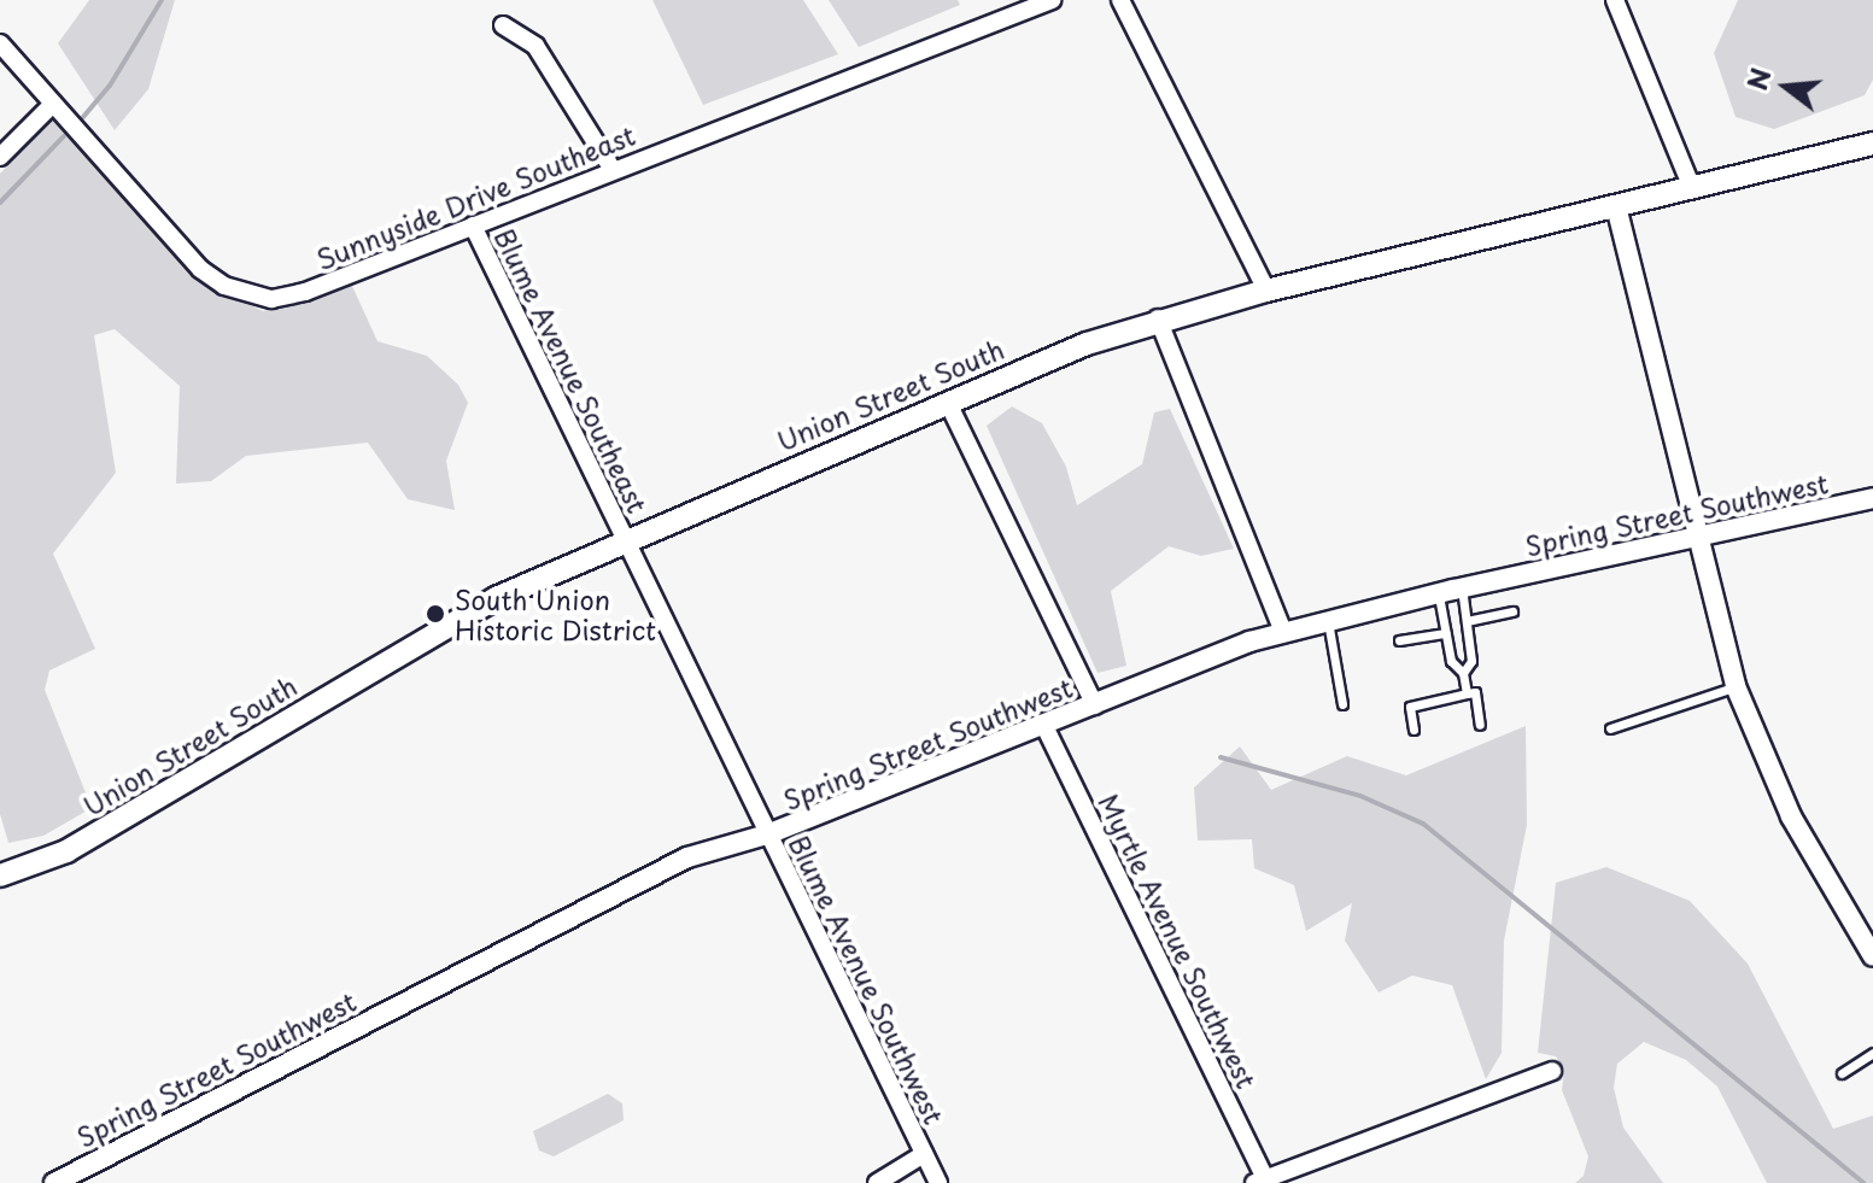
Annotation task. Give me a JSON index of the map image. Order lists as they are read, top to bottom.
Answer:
{
  "streets": {
    "main road": ["Union Street South"],
    "street": [
      "Sunnyside Drive Southeast",
      "Blume Avenue Southeast",
      "Spring Street Southwest",
      "Myrtle Avenue Southwest",
      "Blume Avenue Southwest"
    ]
  },
  "crossings": [
    ["Sunnyside Drive Southeast", "Blume Avenue Southeast"],
    ["Blume Avenue Southeast", "Union Street South"],
    ["Blume Avenue Southeast", "Blume Avenue Southwest"],
    ["Union Street South", "Blume Avenue Southwest"],
    ["Spring Street Southwest", "Myrtle Avenue Southwest"],
    ["Spring Street Southwest", "Blume Avenue Southwest"]
  ],
  "places": ["South Union Historic District"],
  "north": "left"
}
